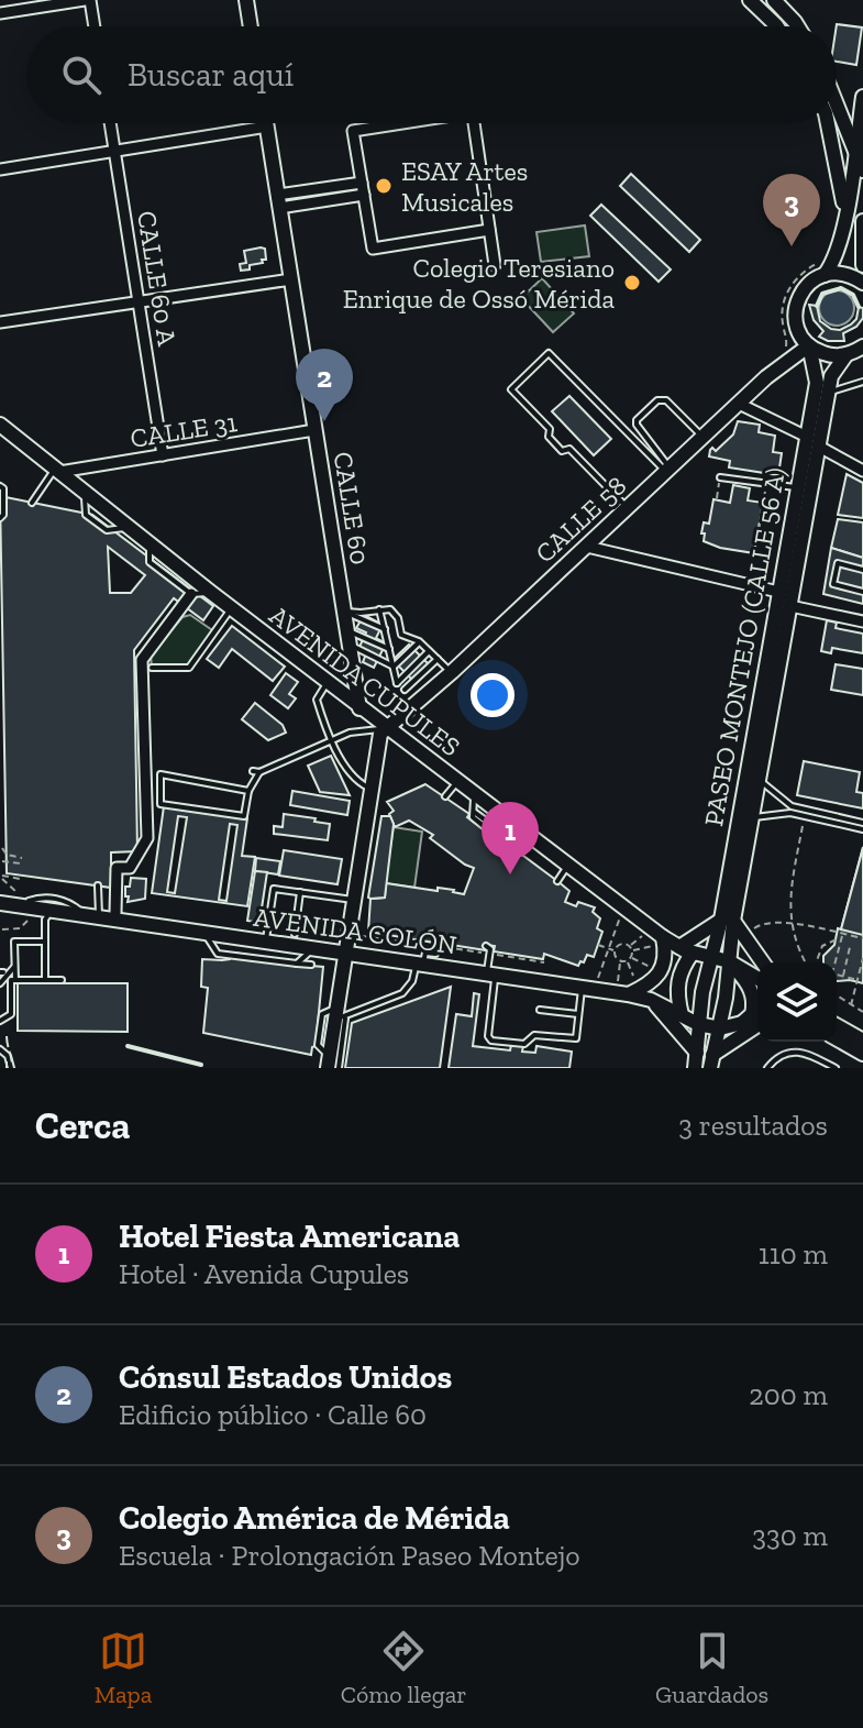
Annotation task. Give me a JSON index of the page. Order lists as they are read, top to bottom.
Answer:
{
  "streets": {
    "main road": [
      "CALLE 60",
      "CALLE 58",
      "PASEO MONTEJO (CALLE 56 A)",
      "AVENIDA CUPULES",
      "AVENIDA COLÓN"
    ],
    "street": ["CALLE 60 A", "CALLE 31"]
  },
  "crossings": [
    ["CALLE 60 A", "CALLE 31"],
    ["CALLE 31", "CALLE 60"],
    ["CALLE 31", "AVENIDA CUPULES"],
    ["CALLE 60", "AVENIDA CUPULES"],
    ["CALLE 58", "PASEO MONTEJO (CALLE 56 A)"],
    ["CALLE 58", "AVENIDA CUPULES"],
    ["PASEO MONTEJO (CALLE 56 A)", "AVENIDA CUPULES"],
    ["PASEO MONTEJO (CALLE 56 A)", "AVENIDA COLÓN"]
  ],
  "places": ["ESAY Artes Musicales", "Colegio Teresiano Enrique de Ossó Mérida"],
  "page": {
    "search": "Buscar aquí",
    "pins": ["3", "2", "1"],
    "heading": ["Cerca", "3 resultados"],
    "list": [
      {
        "mark": "1",
        "name": "Hotel Fiesta Americana",
        "note": "Hotel · Avenida Cupules",
        "value": "110 m"
      },
      {
        "mark": "2",
        "name": "Cónsul Estados Unidos",
        "note": "Edificio público · Calle 60",
        "value": "200 m"
      },
      {
        "mark": "3",
        "name": "Colegio América de Mérida",
        "note": "Escuela · Prolongación Paseo Montejo",
        "value": "330 m"
      }
    ],
    "nav": ["Mapa", "Cómo llegar", "Guardados"]
  }
}
